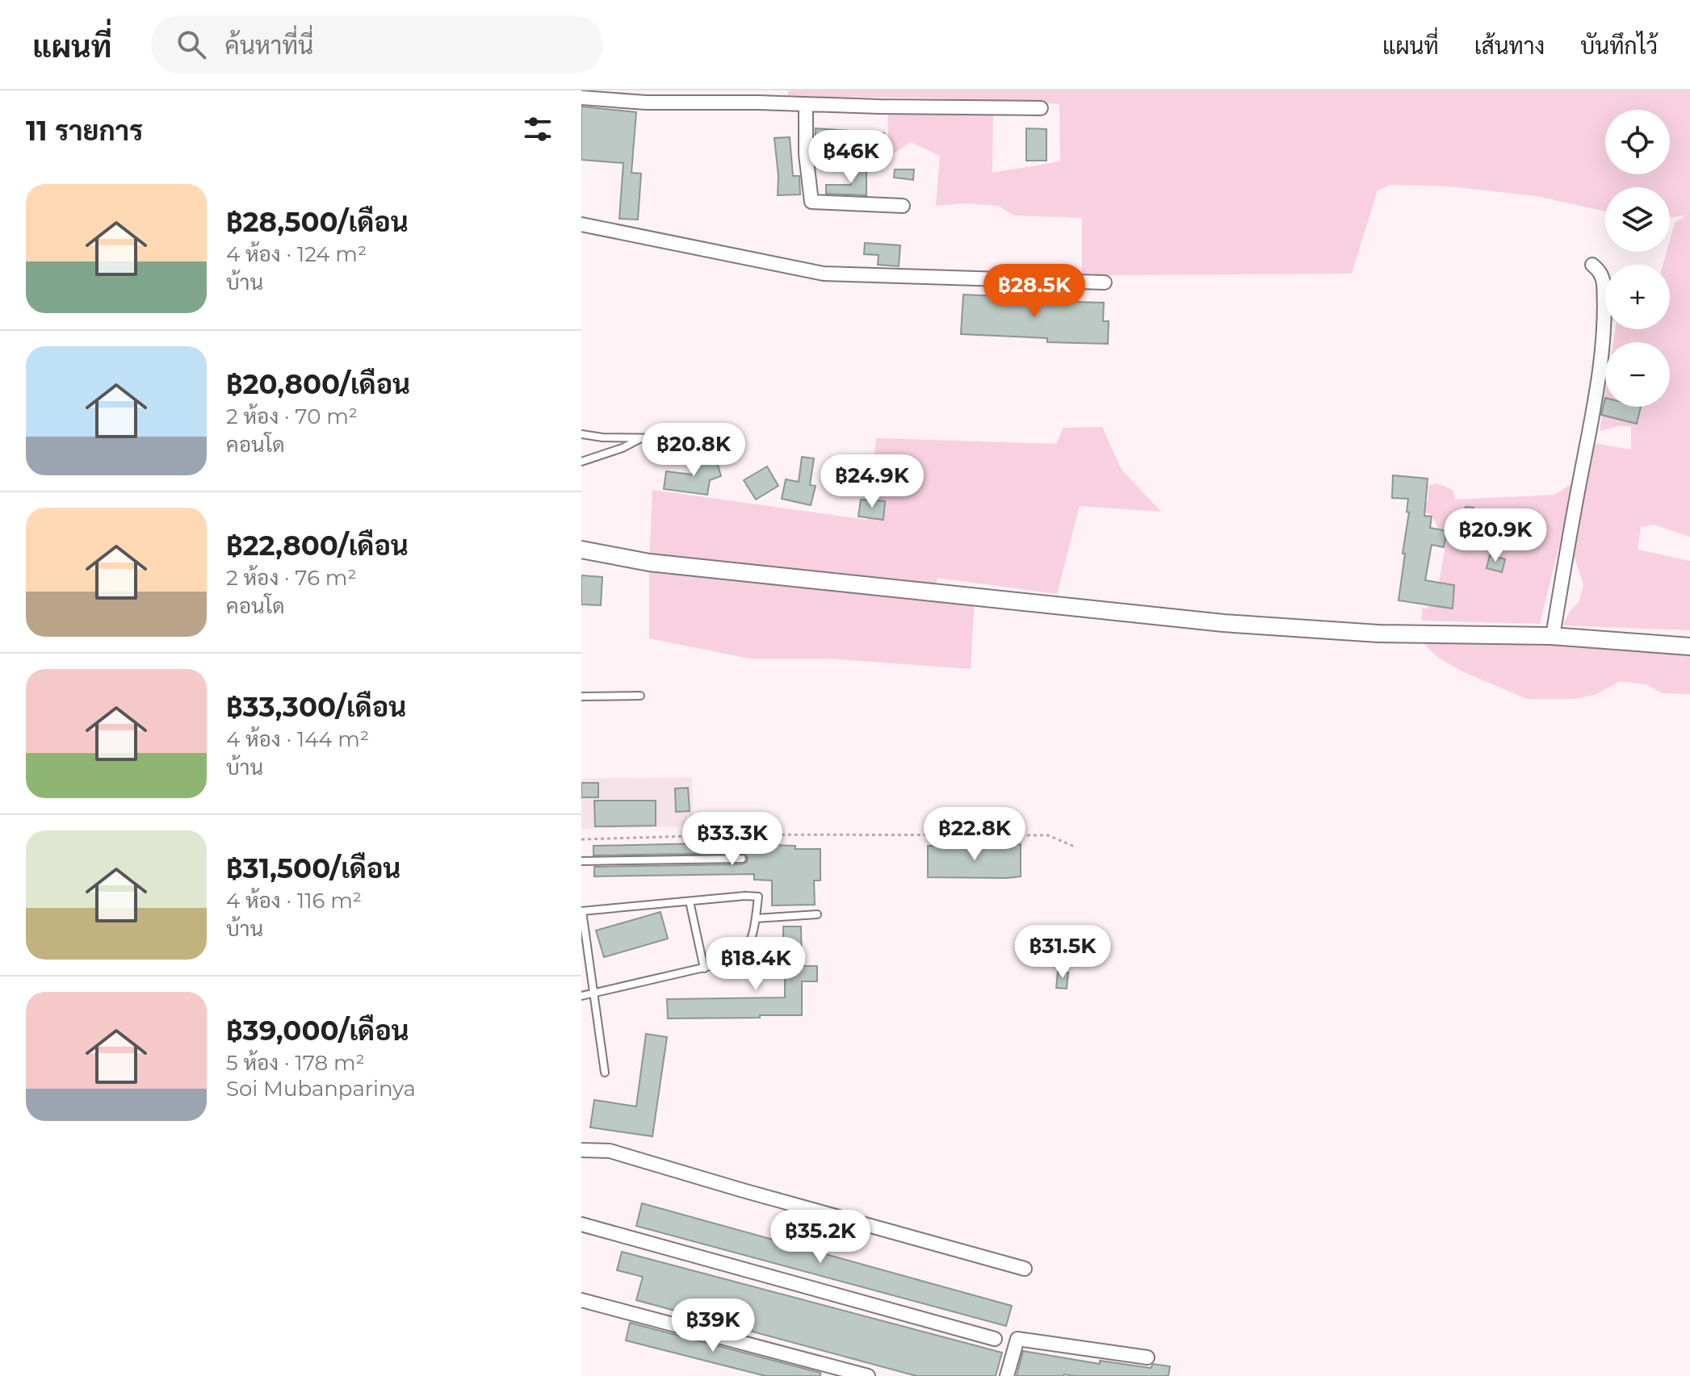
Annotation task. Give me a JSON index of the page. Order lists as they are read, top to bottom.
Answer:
{
  "page": {
    "header": "แผนที่",
    "search": "ค้นหาที่นี่",
    "nav": ["แผนที่", "เส้นทาง", "บันทึกไว้"],
    "heading": "11 รายการ",
    "map_buttons": ["+", "−"],
    "price": [
      "฿46K",
      "฿28.5K",
      "฿20.8K",
      "฿24.9K",
      "฿20.9K",
      "฿22.8K",
      "฿33.3K",
      "฿31.5K",
      "฿18.4K",
      "฿35.2K",
      "฿39K"
    ],
    "list": [
      {
        "name": "฿28,500/เดือน",
        "note": "4 ห้อง · 124 m² · บ้าน"
      },
      {
        "name": "฿20,800/เดือน",
        "note": "2 ห้อง · 70 m² · คอนโด"
      },
      {
        "name": "฿22,800/เดือน",
        "note": "2 ห้อง · 76 m² · คอนโด"
      },
      {
        "name": "฿33,300/เดือน",
        "note": "4 ห้อง · 144 m² · บ้าน"
      },
      {
        "name": "฿31,500/เดือน",
        "note": "4 ห้อง · 116 m² · บ้าน"
      },
      {
        "name": "฿39,000/เดือน",
        "note": "5 ห้อง · 178 m² · Soi Mubanparinya"
      }
    ]
  }
}
